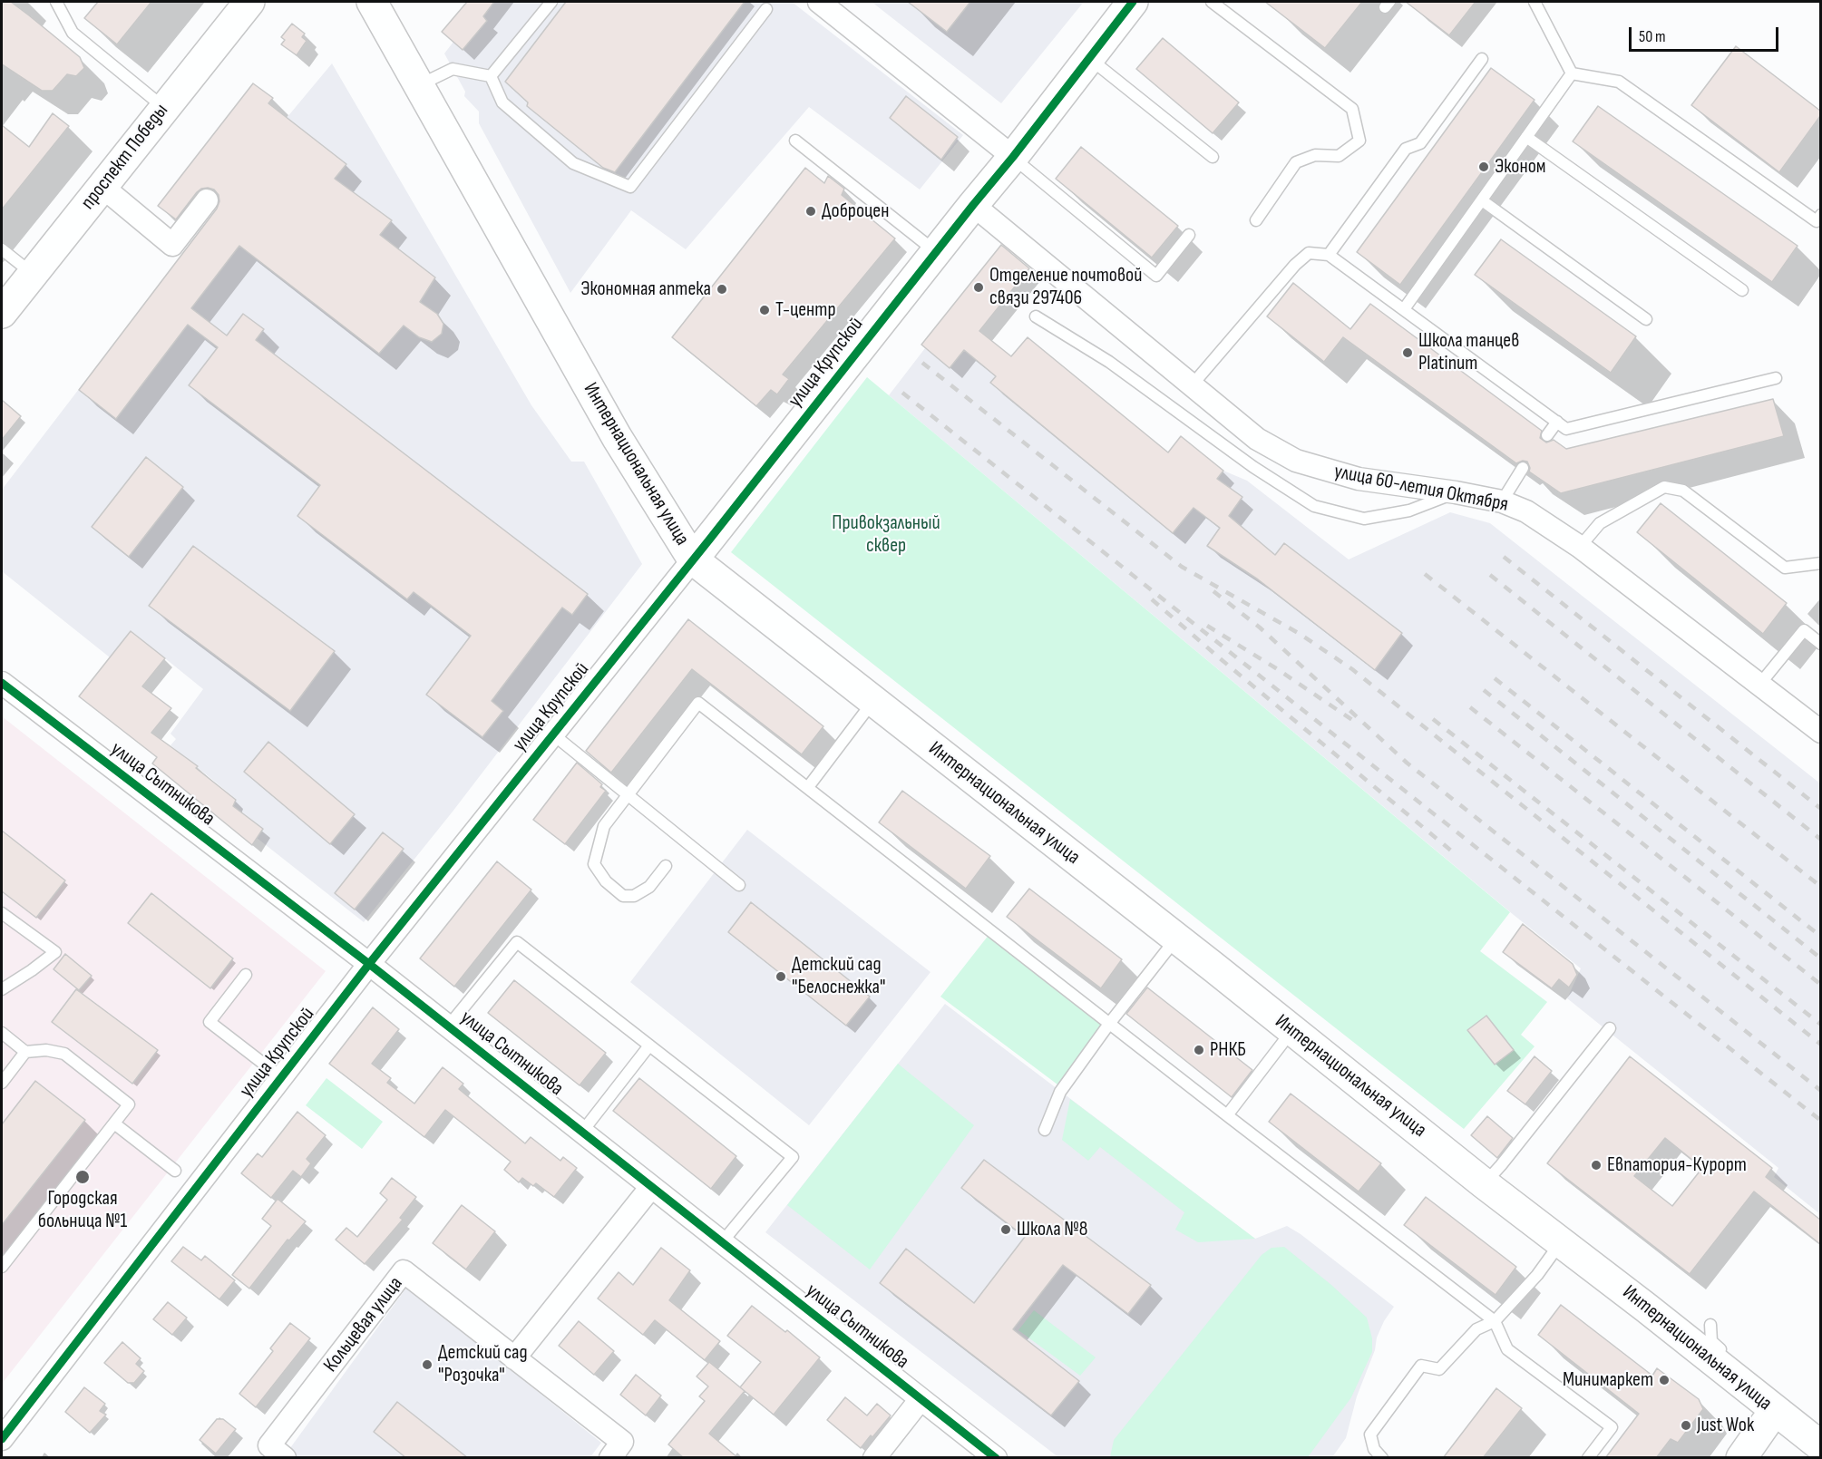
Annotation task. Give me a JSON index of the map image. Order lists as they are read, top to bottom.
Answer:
{
  "streets": {
    "main road": ["проспект Победы", "улица Крупской", "Интернациональная улица"],
    "street": ["улица 60-летия Октября", "улица Сытникова", "Кольцевая улица"]
  },
  "crossings": [
    ["улица Крупской", "Интернациональная улица"],
    ["улица Крупской", "улица 60-летия Октября"],
    ["улица Крупской", "улица Сытникова"]
  ],
  "parks": ["Привокзальный сквер"],
  "places": [
    "Эконом",
    "Доброцен",
    "Отделение почтовой связи 297406",
    "Экономная аптека",
    "Т-центр",
    "Школа танцев Platinum",
    "Детский сад \"Белоснежка\"",
    "РНКБ",
    "Евпатория-Курорт",
    "Городская больница №1",
    "Школа №8",
    "Детский сад \"Розочка\"",
    "Минимаркет",
    "Just Wok"
  ],
  "scale_bar": "50 m"
}
